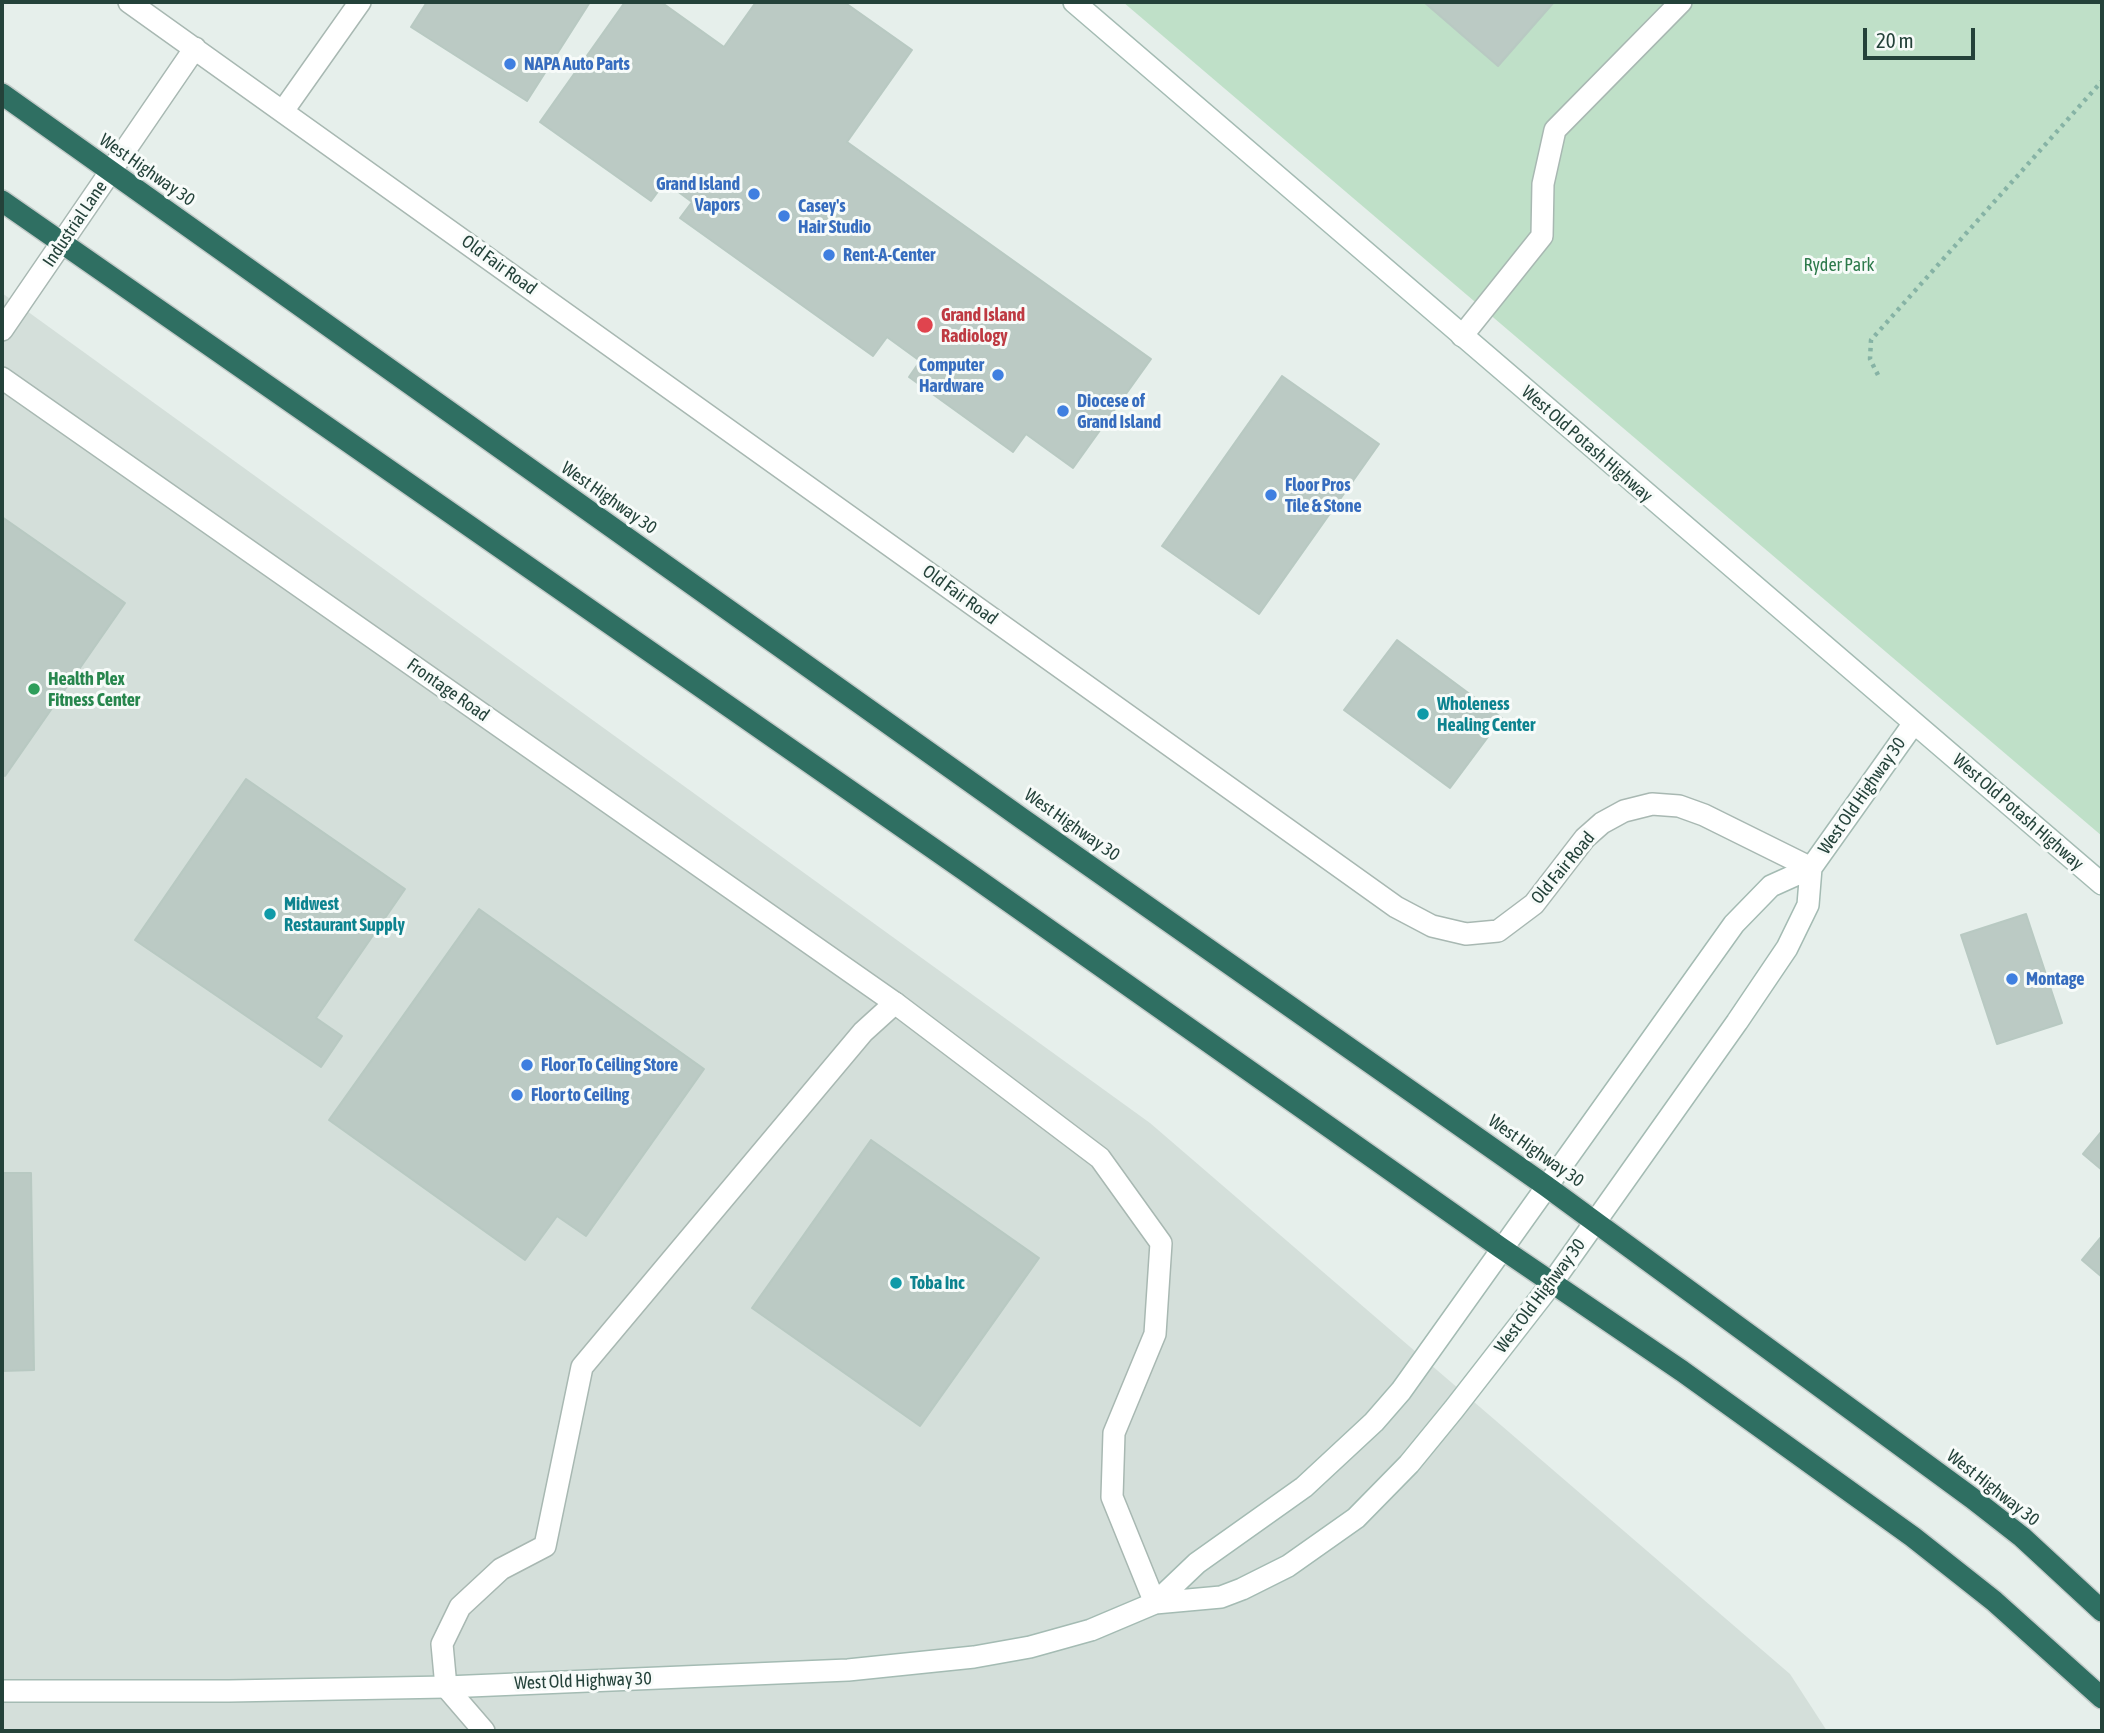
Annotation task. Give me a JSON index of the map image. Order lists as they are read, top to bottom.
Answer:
{
  "streets": {
    "highway": ["West Highway 30"],
    "street": [
      "Industrial Lane",
      "Old Fair Road",
      "West Old Potash Highway",
      "Frontage Road",
      "West Old Highway 30"
    ]
  },
  "crossings": [
    ["West Highway 30", "Industrial Lane"],
    ["West Highway 30", "West Old Highway 30"],
    ["Industrial Lane", "Old Fair Road"],
    ["Old Fair Road", "West Old Highway 30"],
    ["West Old Potash Highway", "West Old Highway 30"],
    ["Frontage Road", "West Old Highway 30"]
  ],
  "parks": ["Ryder Park"],
  "places": [
    "NAPA Auto Parts",
    "Grand Island Vapors",
    "Casey's Hair Studio",
    "Rent-A-Center",
    "Grand Island Radiology",
    "Computer Hardware",
    "Diocese of Grand Island",
    "Floor Pros Tile & Stone",
    "Health Plex Fitness Center",
    "Wholeness Healing Center",
    "Midwest Restaurant Supply",
    "Montage",
    "Floor To Ceiling Store",
    "Floor to Ceiling",
    "Toba Inc"
  ],
  "scale_bar": "20 m"
}
